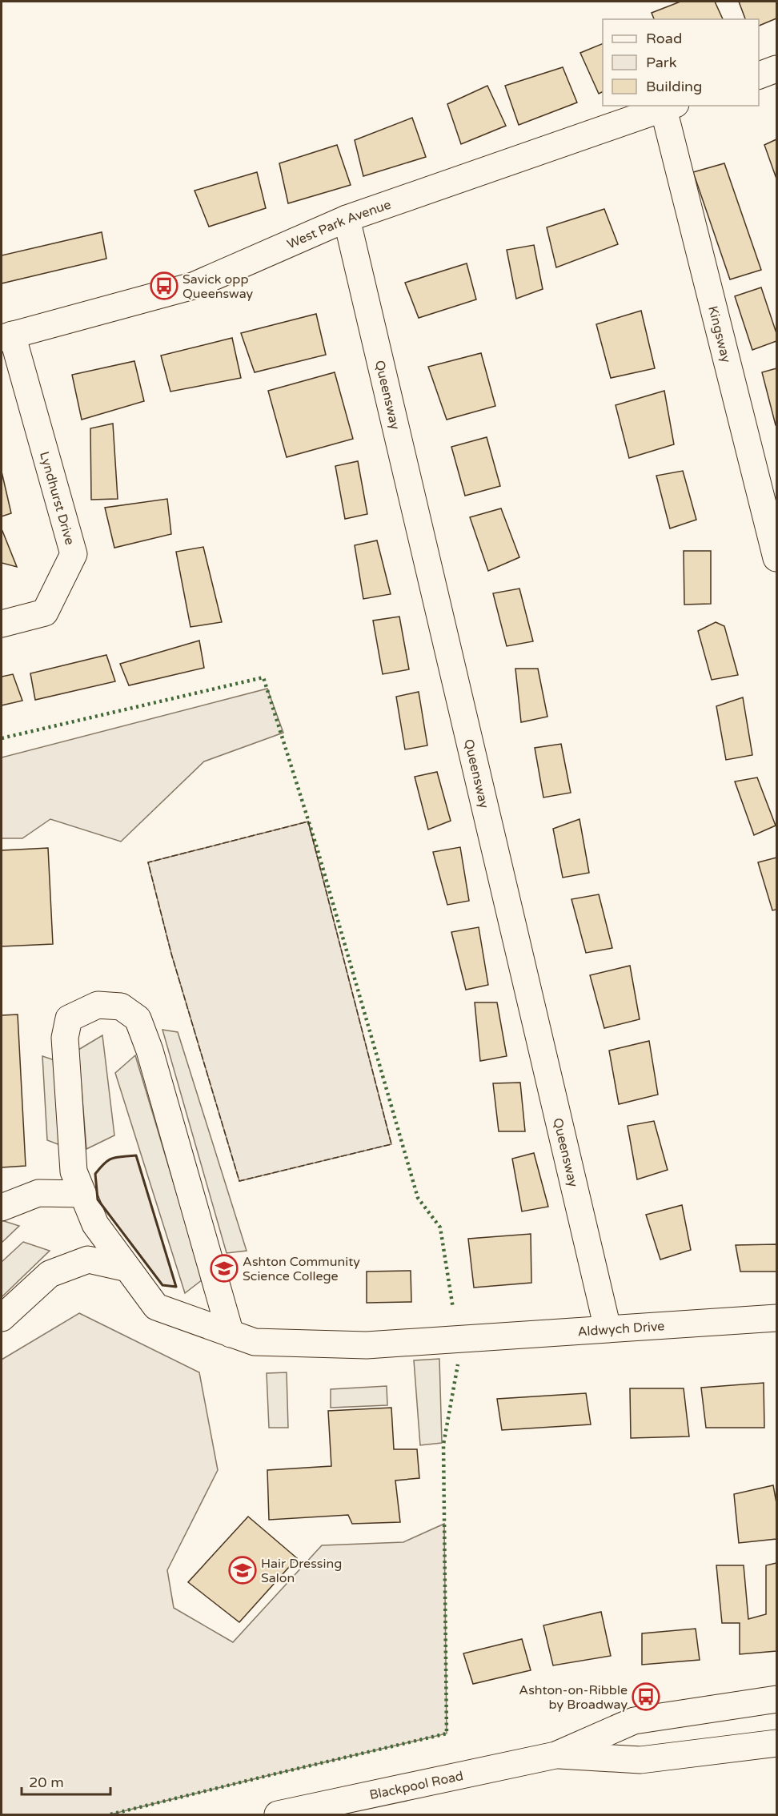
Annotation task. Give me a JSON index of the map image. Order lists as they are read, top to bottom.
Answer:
{
  "streets": {
    "main road": [
      "West Park Avenue",
      "Kingsway",
      "Queensway",
      "Lyndhurst Drive",
      "Aldwych Drive",
      "Blackpool Road"
    ]
  },
  "crossings": [
    ["West Park Avenue", "Kingsway"],
    ["West Park Avenue", "Queensway"],
    ["West Park Avenue", "Lyndhurst Drive"],
    ["Queensway", "Aldwych Drive"]
  ],
  "places": {
    "bus stop": ["Savick opp Queensway", "Ashton-on-Ribble by Broadway"],
    "school or university": ["Ashton Community Science College", "Hair Dressing Salon"]
  },
  "legend": ["Road", "Park", "Building"],
  "scale_bar": "20 m"
}
